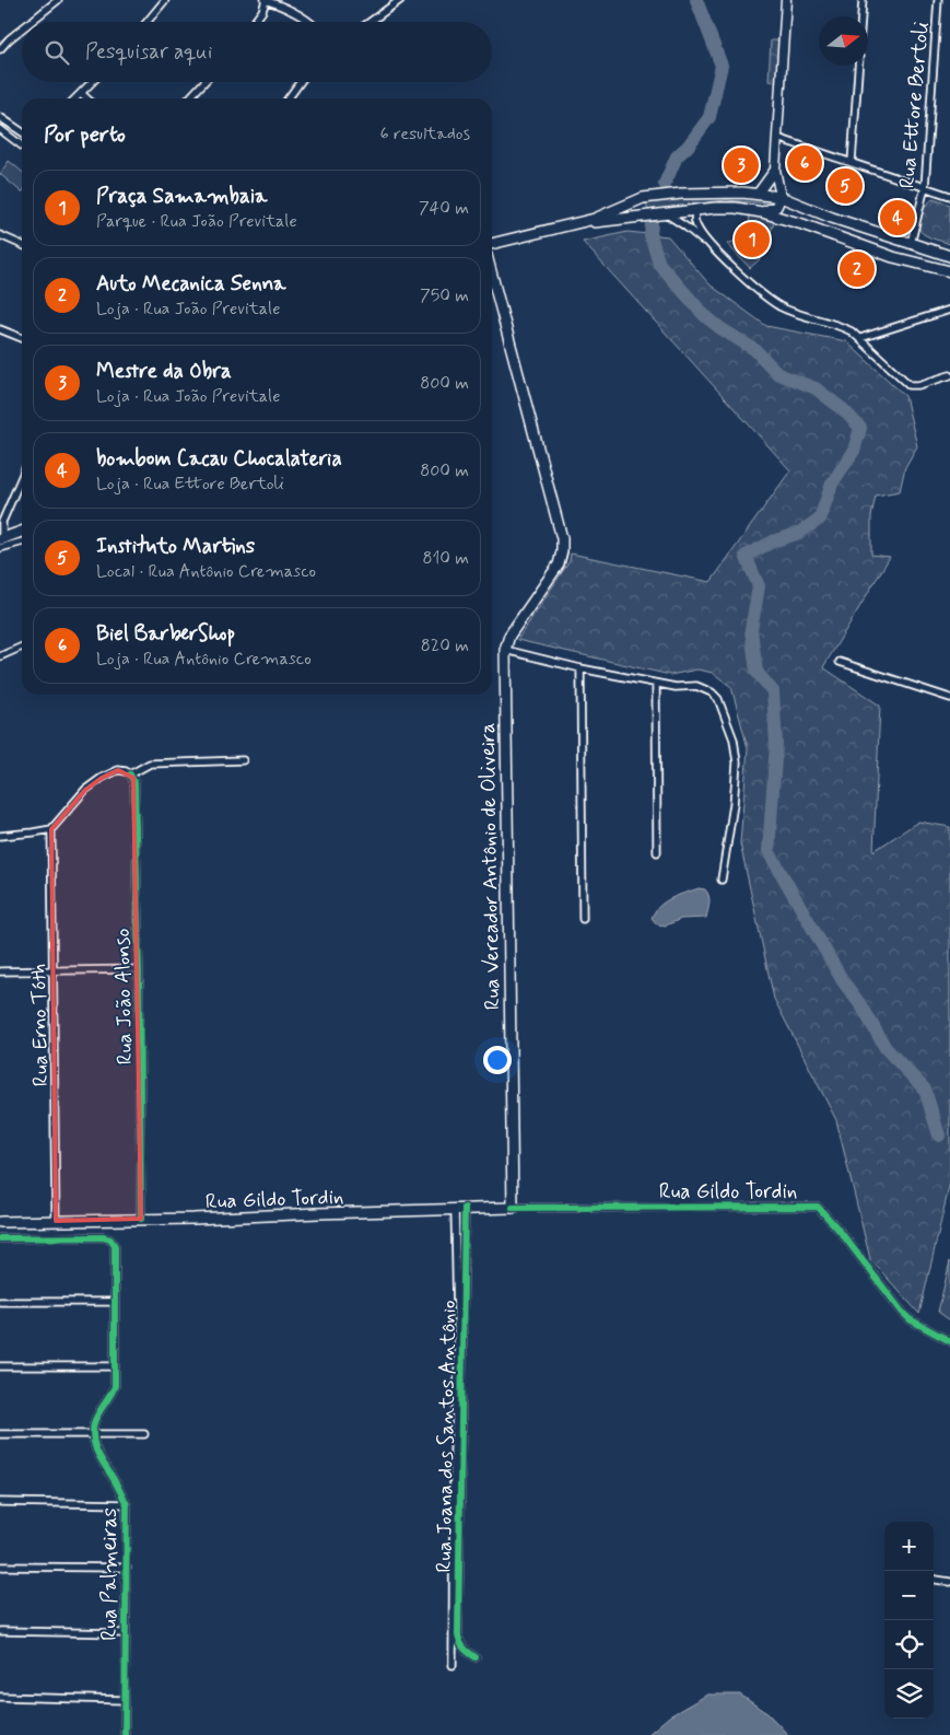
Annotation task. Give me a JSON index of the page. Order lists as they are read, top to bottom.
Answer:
{
  "streets": {
    "main road": ["Rua Vereador Antônio de Oliveira", "Rua Gildo Tordin"],
    "street": [
      "Rua Ettore Bertoli",
      "Rua João Alonso",
      "Rua Erno Tóth",
      "Rua Joana dos Santos Antônio",
      "Rua Palmeiras"
    ]
  },
  "crossings": [
    ["Rua Vereador Antônio de Oliveira", "Rua Gildo Tordin"],
    ["Rua João Alonso", "Rua Gildo Tordin"],
    ["Rua Erno Tóth", "Rua Gildo Tordin"],
    ["Rua Gildo Tordin", "Rua Joana dos Santos Antônio"]
  ],
  "north": "right",
  "page": {
    "search": "Pesquisar aqui",
    "heading": ["Por perto", "6 resultados"],
    "pins": [
      "6",
      "3",
      "5",
      "4",
      "1",
      "2"
    ],
    "list": [
      {
        "mark": "1",
        "name": "Praça Samambaia",
        "note": "Parque · Rua João Previtale",
        "value": "740 m"
      },
      {
        "mark": "2",
        "name": "Auto Mecanica Senna",
        "note": "Loja · Rua João Previtale",
        "value": "750 m"
      },
      {
        "mark": "3",
        "name": "Mestre da Obra",
        "note": "Loja · Rua João Previtale",
        "value": "800 m"
      },
      {
        "mark": "4",
        "name": "bombom Cacau Chocalateria",
        "note": "Loja · Rua Ettore Bertoli",
        "value": "800 m"
      },
      {
        "mark": "5",
        "name": "Instituto Martins",
        "note": "Local · Rua Antônio Cremasco",
        "value": "810 m"
      },
      {
        "mark": "6",
        "name": "Biel BarberShop",
        "note": "Loja · Rua Antônio Cremasco",
        "value": "820 m"
      }
    ],
    "map_buttons": ["+", "−"]
  }
}
